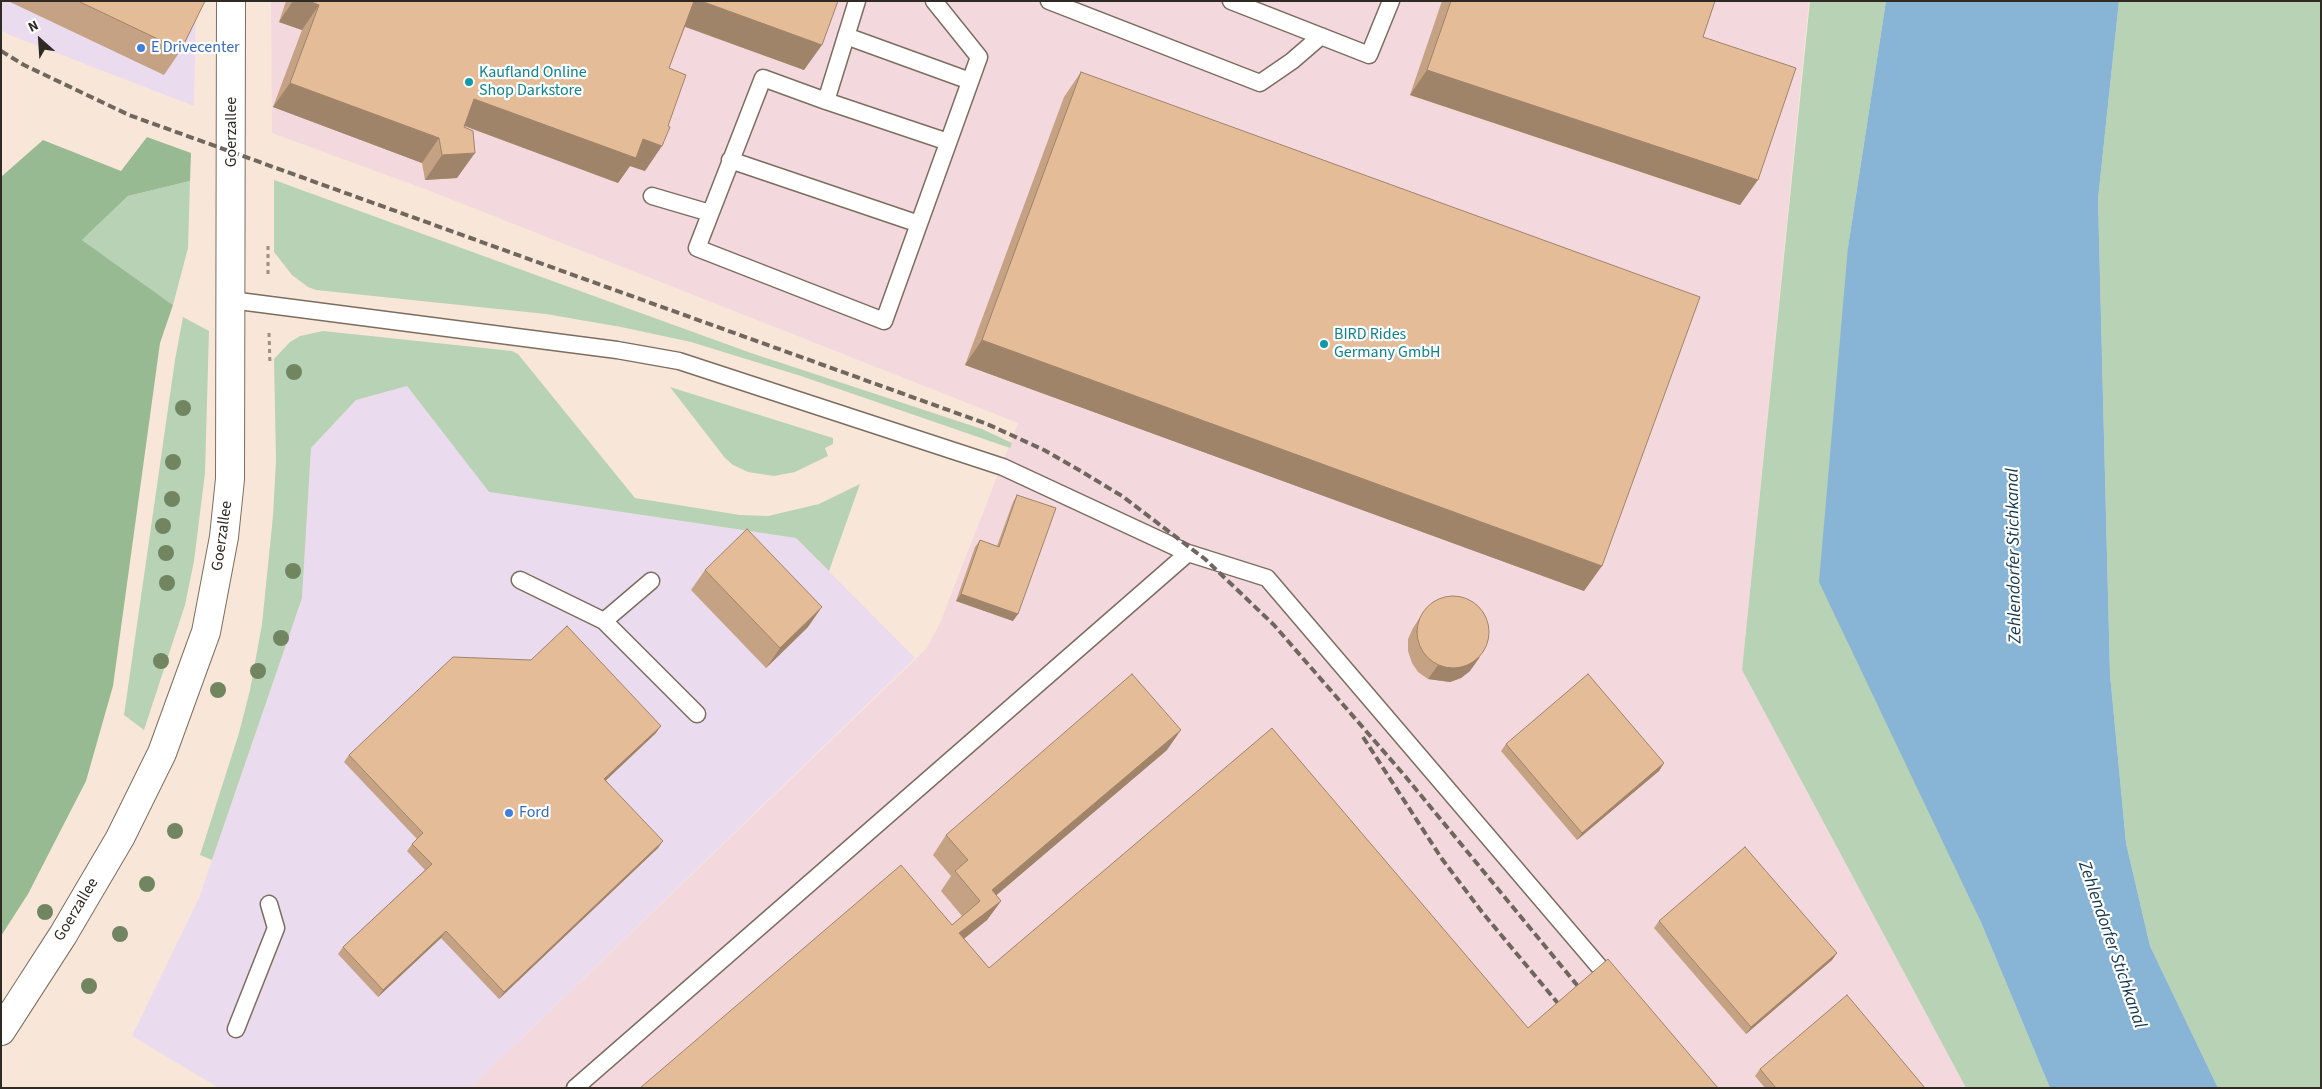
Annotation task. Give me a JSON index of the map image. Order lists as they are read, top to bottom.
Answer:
{
  "streets": {
    "main road": ["Goerzallee"]
  },
  "water": ["Zehlendorfer Stichkanal"],
  "places": [
    "E Drivecenter",
    "Kaufland Online Shop Darkstore",
    "BIRD Rides Germany GmbH",
    "Ford"
  ],
  "north": "top left"
}
